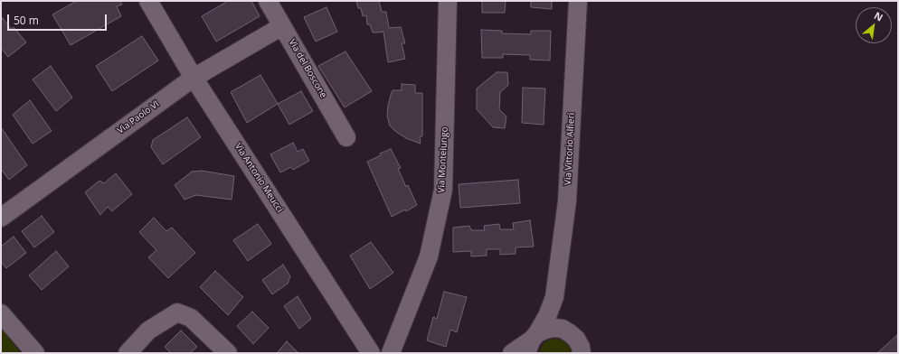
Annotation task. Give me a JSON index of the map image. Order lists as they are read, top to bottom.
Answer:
{
  "streets": {
    "street": [
      "Via del Boscone",
      "Via Paolo VI",
      "Via Vittorio Alfieri",
      "Via Montelungo",
      "Via Antonio Meucci"
    ]
  },
  "crossings": [
    ["Via del Boscone", "Via Paolo VI"],
    ["Via Paolo VI", "Via Antonio Meucci"]
  ],
  "scale_bar": "50 m",
  "north": "top right"
}
